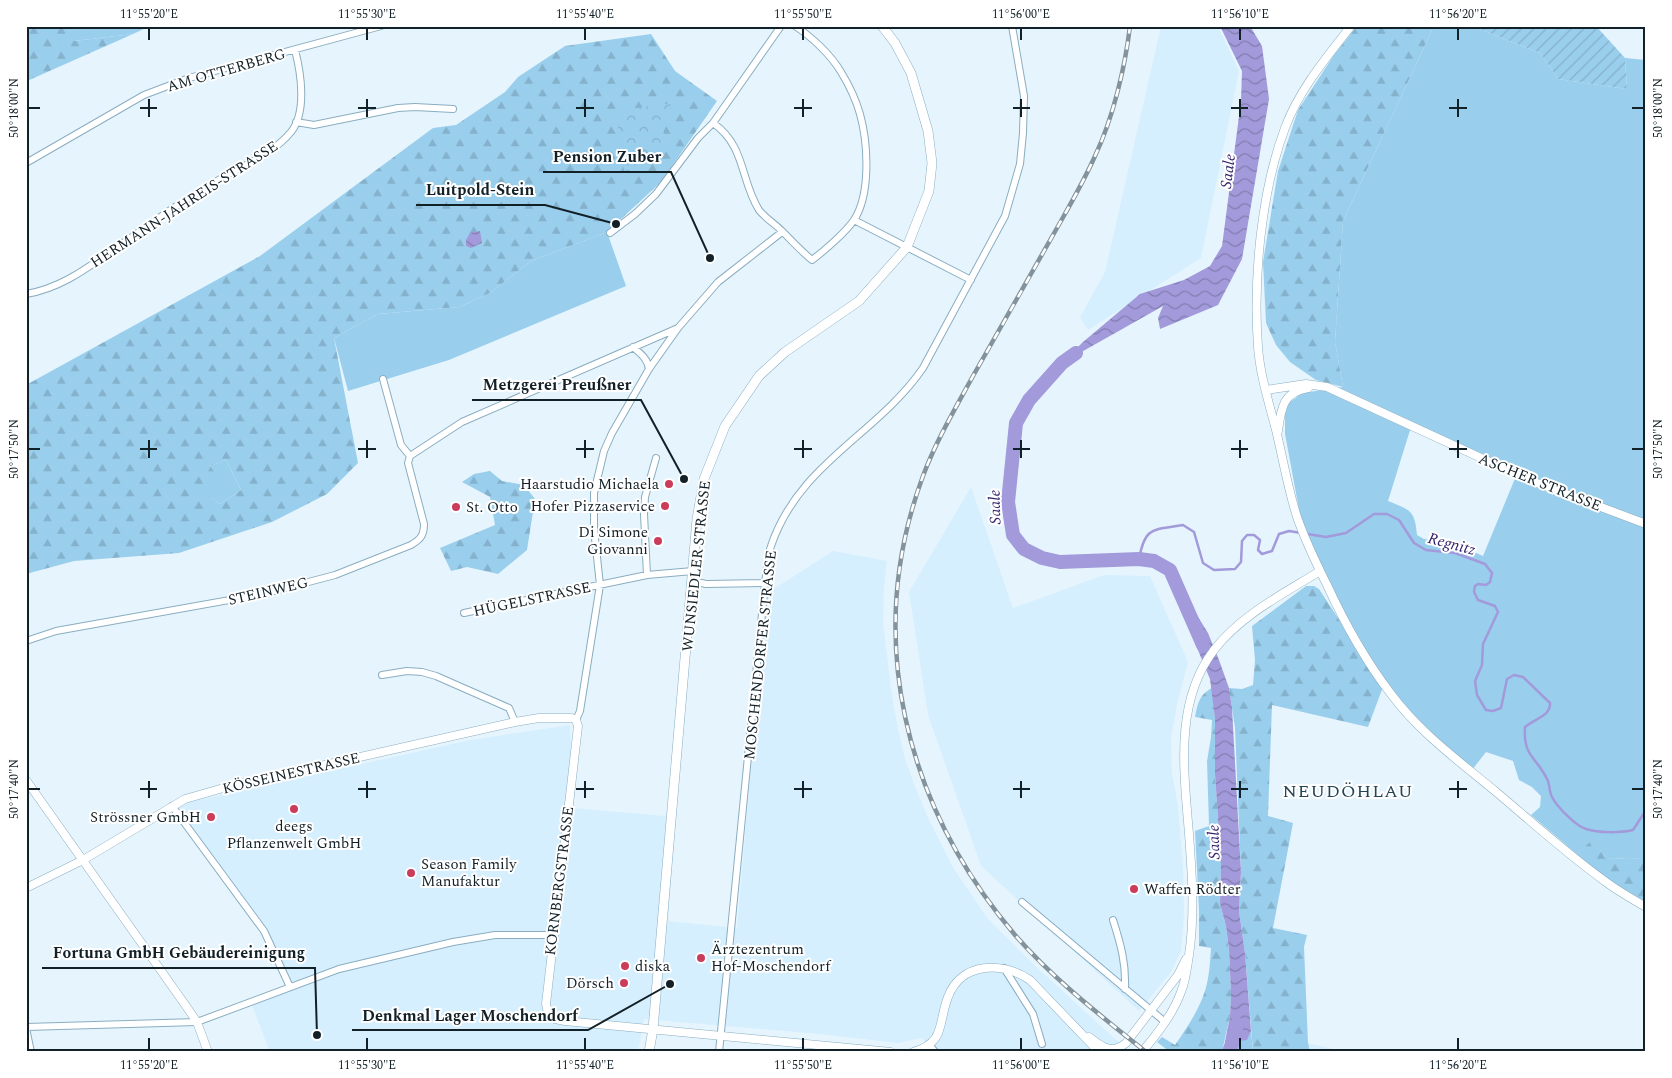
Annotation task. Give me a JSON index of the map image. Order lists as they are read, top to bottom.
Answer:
{
  "streets": {
    "main road": ["WUNSIEDLER STRASSE"],
    "street": [
      "AM OTTERBERG",
      "HERMANN-JAHREIS-STRASSE",
      "ASCHER STRASSE",
      "STEINWEG",
      "HÜGELSTRASSE",
      "MOSCHENDORFER STRASSE",
      "KÖSSEINESTRASSE",
      "KORNBERGSTRASSE"
    ]
  },
  "crossings": [
    ["AM OTTERBERG", "HERMANN-JAHREIS-STRASSE"],
    ["WUNSIEDLER STRASSE", "HÜGELSTRASSE"],
    ["WUNSIEDLER STRASSE", "KORNBERGSTRASSE"],
    ["HÜGELSTRASSE", "KORNBERGSTRASSE"],
    ["KÖSSEINESTRASSE", "KORNBERGSTRASSE"]
  ],
  "districts": ["NEUDÖHLAU"],
  "water": ["Saale", "Regnitz"],
  "places": [
    "Luitpold-Stein",
    "Pension Zuber",
    "Metzgerei Preußner",
    "Haarstudio Michaela",
    "Hofer Pizzaservice",
    "St. Otto",
    "Di Simone Giovanni",
    "deegs Pflanzenwelt GmbH",
    "Strössner GmbH",
    "Season Family Manufaktur",
    "Waffen Rödter",
    "Ärztezentrum Hof-Moschendorf",
    "diska",
    "Dörsch",
    "Denkmal Lager Moschendorf",
    "Fortuna GmbH Gebäudereinigung"
  ],
  "coordinates": [
    "11°55'20\"E",
    "11°55'30\"E",
    "11°55'40\"E",
    "11°55'50\"E",
    "11°56'00\"E",
    "11°56'10\"E",
    "11°56'20\"E",
    "50°18'00\"N",
    "50°17'50\"N",
    "50°17'40\"N"
  ]
}
